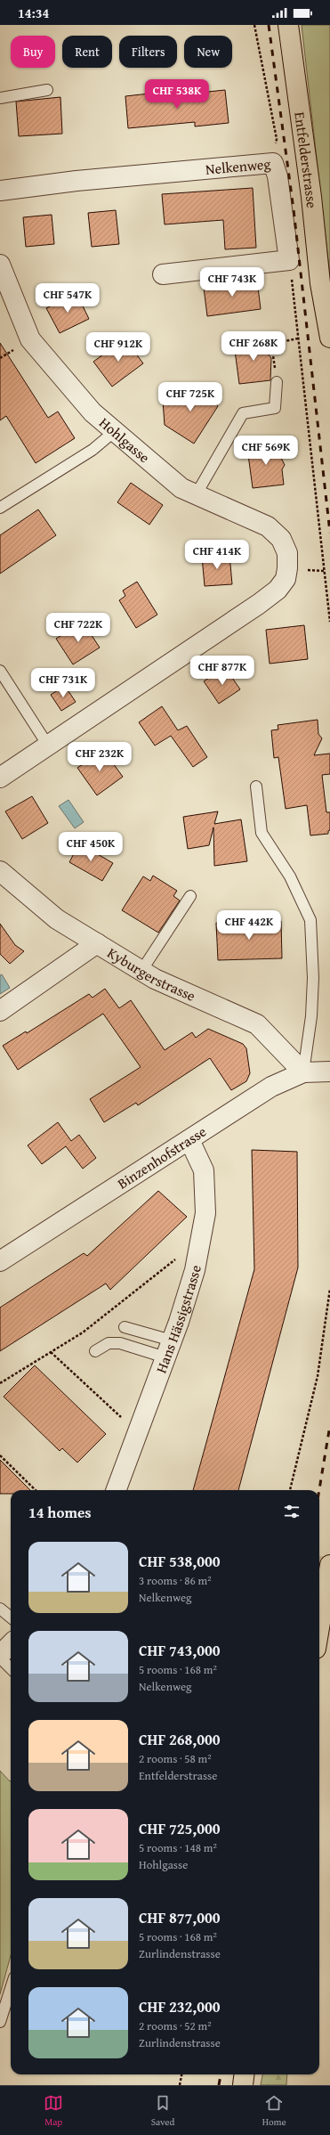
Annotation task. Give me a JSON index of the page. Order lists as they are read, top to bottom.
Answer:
{
  "streets": {
    "main road": ["Entfelderstrasse"],
    "street": [
      "Nelkenweg",
      "Hohlgasse",
      "Kyburgerstrasse",
      "Binzenhofstrasse",
      "Hans Hässigstrasse"
    ]
  },
  "crossings": [
    ["Kyburgerstrasse", "Binzenhofstrasse"],
    ["Binzenhofstrasse", "Hans Hässigstrasse"]
  ],
  "page": {
    "status": "14:34",
    "chip": [
      "Buy",
      "Rent",
      "Filters",
      "New"
    ],
    "price": [
      "CHF 538K",
      "CHF 743K",
      "CHF 547K",
      "CHF 268K",
      "CHF 912K",
      "CHF 725K",
      "CHF 569K",
      "CHF 414K",
      "CHF 722K",
      "CHF 877K",
      "CHF 731K",
      "CHF 232K",
      "CHF 450K",
      "CHF 442K"
    ],
    "heading": "14 homes",
    "list": [
      {
        "name": "CHF 538,000",
        "note": "3 rooms · 86 m² · Nelkenweg"
      },
      {
        "name": "CHF 743,000",
        "note": "5 rooms · 168 m² · Nelkenweg"
      },
      {
        "name": "CHF 268,000",
        "note": "2 rooms · 58 m² · Entfelderstrasse"
      },
      {
        "name": "CHF 725,000",
        "note": "5 rooms · 148 m² · Hohlgasse"
      },
      {
        "name": "CHF 877,000",
        "note": "5 rooms · 168 m² · Zurlindenstrasse"
      },
      {
        "name": "CHF 232,000",
        "note": "2 rooms · 52 m² · Zurlindenstrasse"
      }
    ],
    "tabs": ["Map", "Saved", "Home"]
  }
}
